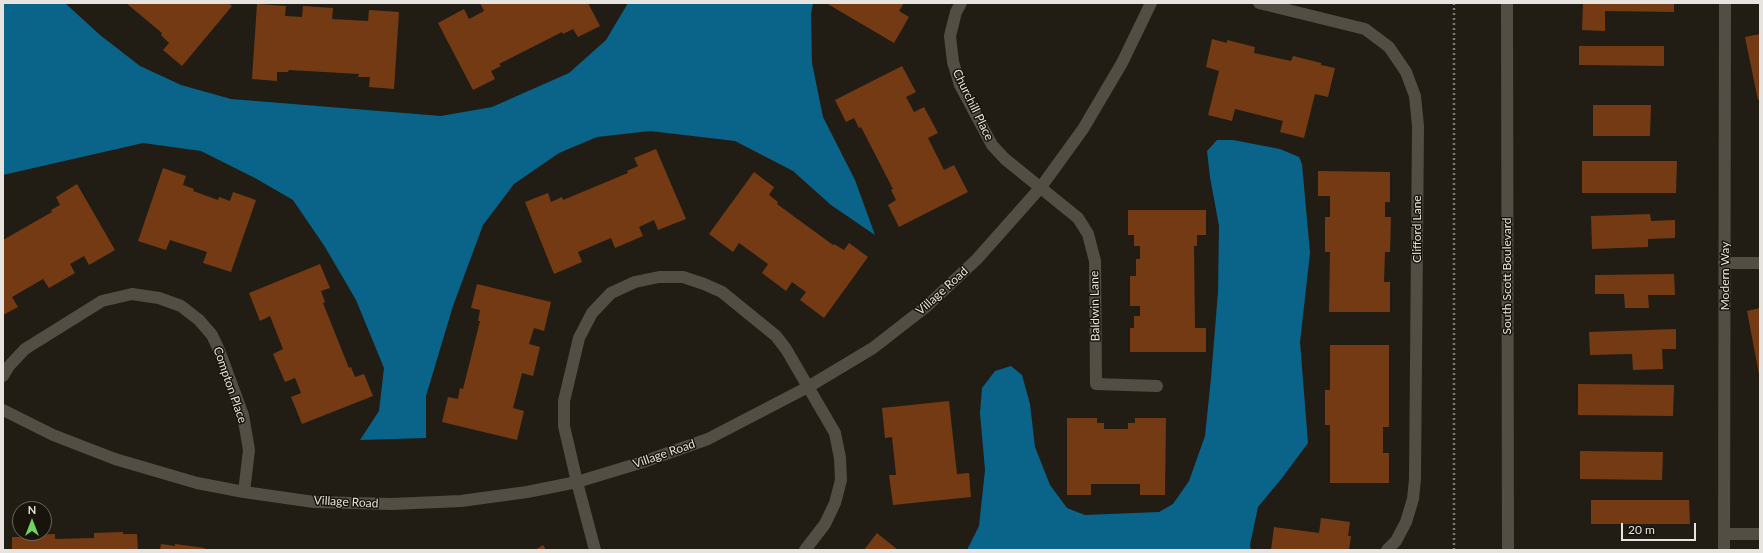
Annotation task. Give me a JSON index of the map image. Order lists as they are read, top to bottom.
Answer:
{
  "streets": {
    "street": [
      "Churchill Place",
      "Clifford Lane",
      "South Scott Boulevard",
      "Modern Way",
      "Village Road",
      "Baldwin Lane",
      "Compton Place"
    ]
  },
  "crossings": [
    ["Churchill Place", "Village Road"],
    ["Churchill Place", "Baldwin Lane"],
    ["Village Road", "Baldwin Lane"],
    ["Village Road", "Compton Place"]
  ],
  "scale_bar": "20 m",
  "north": "top"
}
